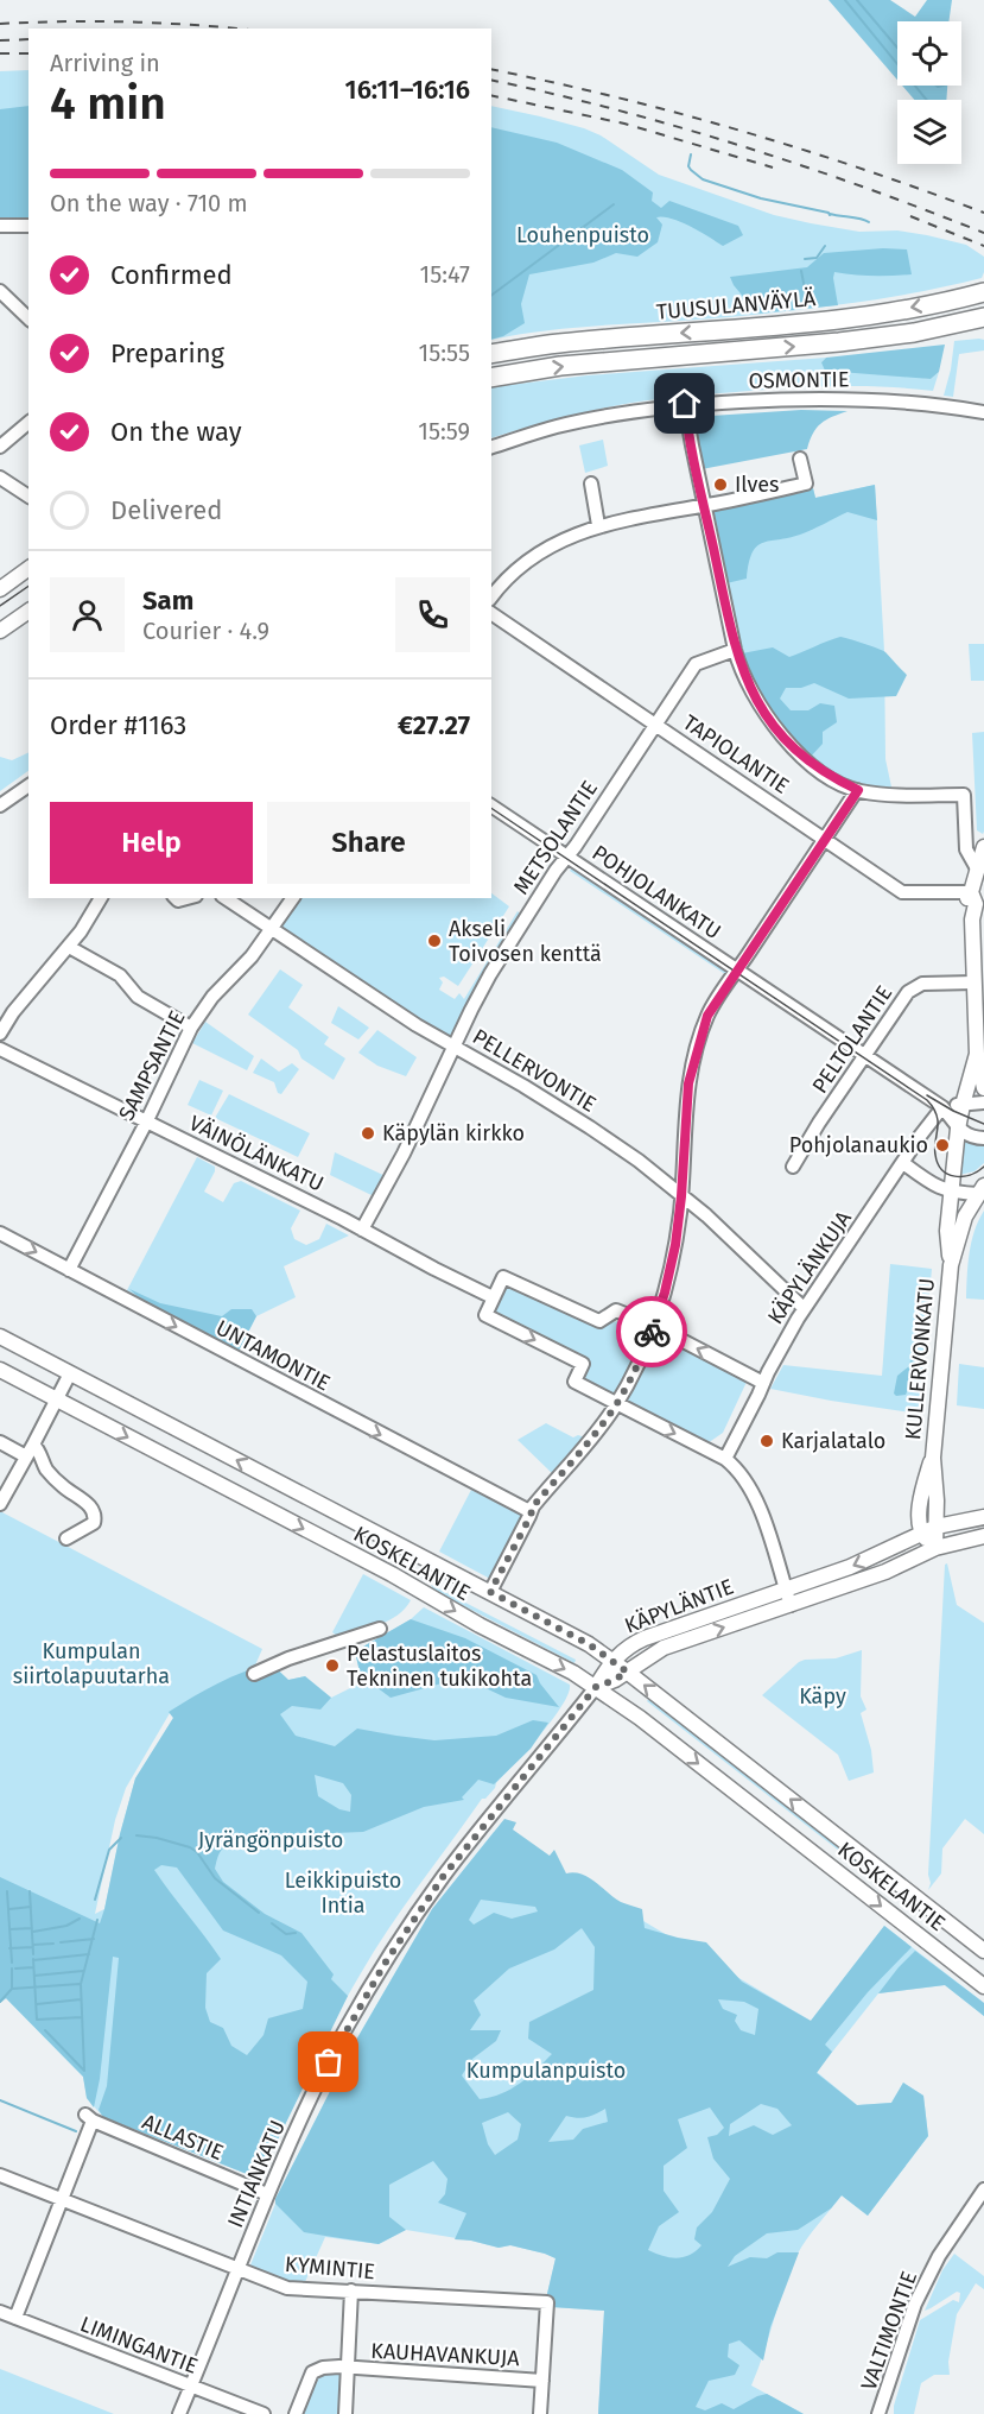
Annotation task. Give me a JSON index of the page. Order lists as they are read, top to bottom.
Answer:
{
  "streets": {
    "highway": ["TUUSULANVÄYLÄ"],
    "main road": ["KULLERVONKATU", "KOSKELANTIE", "KÄPYLÄNTIE"],
    "street": [
      "OSMONTIE",
      "TAPIOLANTIE",
      "METSOLANTIE",
      "POHJOLANKATU",
      "PELTOLANTIE",
      "SAMPSANTIE",
      "PELLERVONTIE",
      "VÄINÖLÄNKATU",
      "KÄPYLÄNKUJA",
      "UNTAMONTIE",
      "ALLASTIE",
      "INTIANKATU",
      "KYMINTIE",
      "VALTIMONTIE",
      "LIMINGANTIE",
      "KAUHAVANKUJA"
    ]
  },
  "crossings": [
    ["TAPIOLANTIE", "METSOLANTIE"],
    ["TAPIOLANTIE", "KULLERVONKATU"],
    ["METSOLANTIE", "POHJOLANKATU"],
    ["METSOLANTIE", "PELLERVONTIE"],
    ["METSOLANTIE", "VÄINÖLÄNKATU"],
    ["POHJOLANKATU", "PELTOLANTIE"],
    ["POHJOLANKATU", "KÄPYLÄNKUJA"],
    ["POHJOLANKATU", "KULLERVONKATU"],
    ["PELTOLANTIE", "KULLERVONKATU"],
    ["SAMPSANTIE", "PELLERVONTIE"],
    ["SAMPSANTIE", "VÄINÖLÄNKATU"],
    ["SAMPSANTIE", "UNTAMONTIE"],
    ["PELLERVONTIE", "KÄPYLÄNKUJA"],
    ["KULLERVONKATU", "KÄPYLÄNTIE"],
    ["KOSKELANTIE", "KÄPYLÄNTIE"],
    ["KOSKELANTIE", "INTIANKATU"],
    ["KÄPYLÄNTIE", "INTIANKATU"],
    ["ALLASTIE", "INTIANKATU"],
    ["ALLASTIE", "KYMINTIE"],
    ["INTIANKATU", "KYMINTIE"],
    ["INTIANKATU", "LIMINGANTIE"],
    ["KYMINTIE", "KAUHAVANKUJA"]
  ],
  "one_way": ["UNTAMONTIE"],
  "parks": [
    "Louhenpuisto",
    "Kumpulan siirtolapuutarha",
    "Käpy",
    "Jyrängönpuisto",
    "Leikkipuisto Intia",
    "Kumpulanpuisto"
  ],
  "places": [
    "Ilves",
    "Akseli Toivosen kenttä",
    "Käpylän kirkko",
    "Pohjolanaukio",
    "Karjalatalo",
    "Pelastuslaitos Tekninen tukikohta"
  ],
  "page": {
    "heading": ["4 min", "Arriving in", "16:11–16:16"],
    "panel": [
      "Sam",
      "Courier · 4.9",
      "Order #1163",
      "€27.27"
    ],
    "bar": "On the way · 710 m",
    "list": [
      ["Confirmed", "15:47"],
      ["Preparing", "15:55"],
      ["On the way", "15:59"],
      "Delivered"
    ],
    "buttons": ["Help", "Share"]
  }
}
